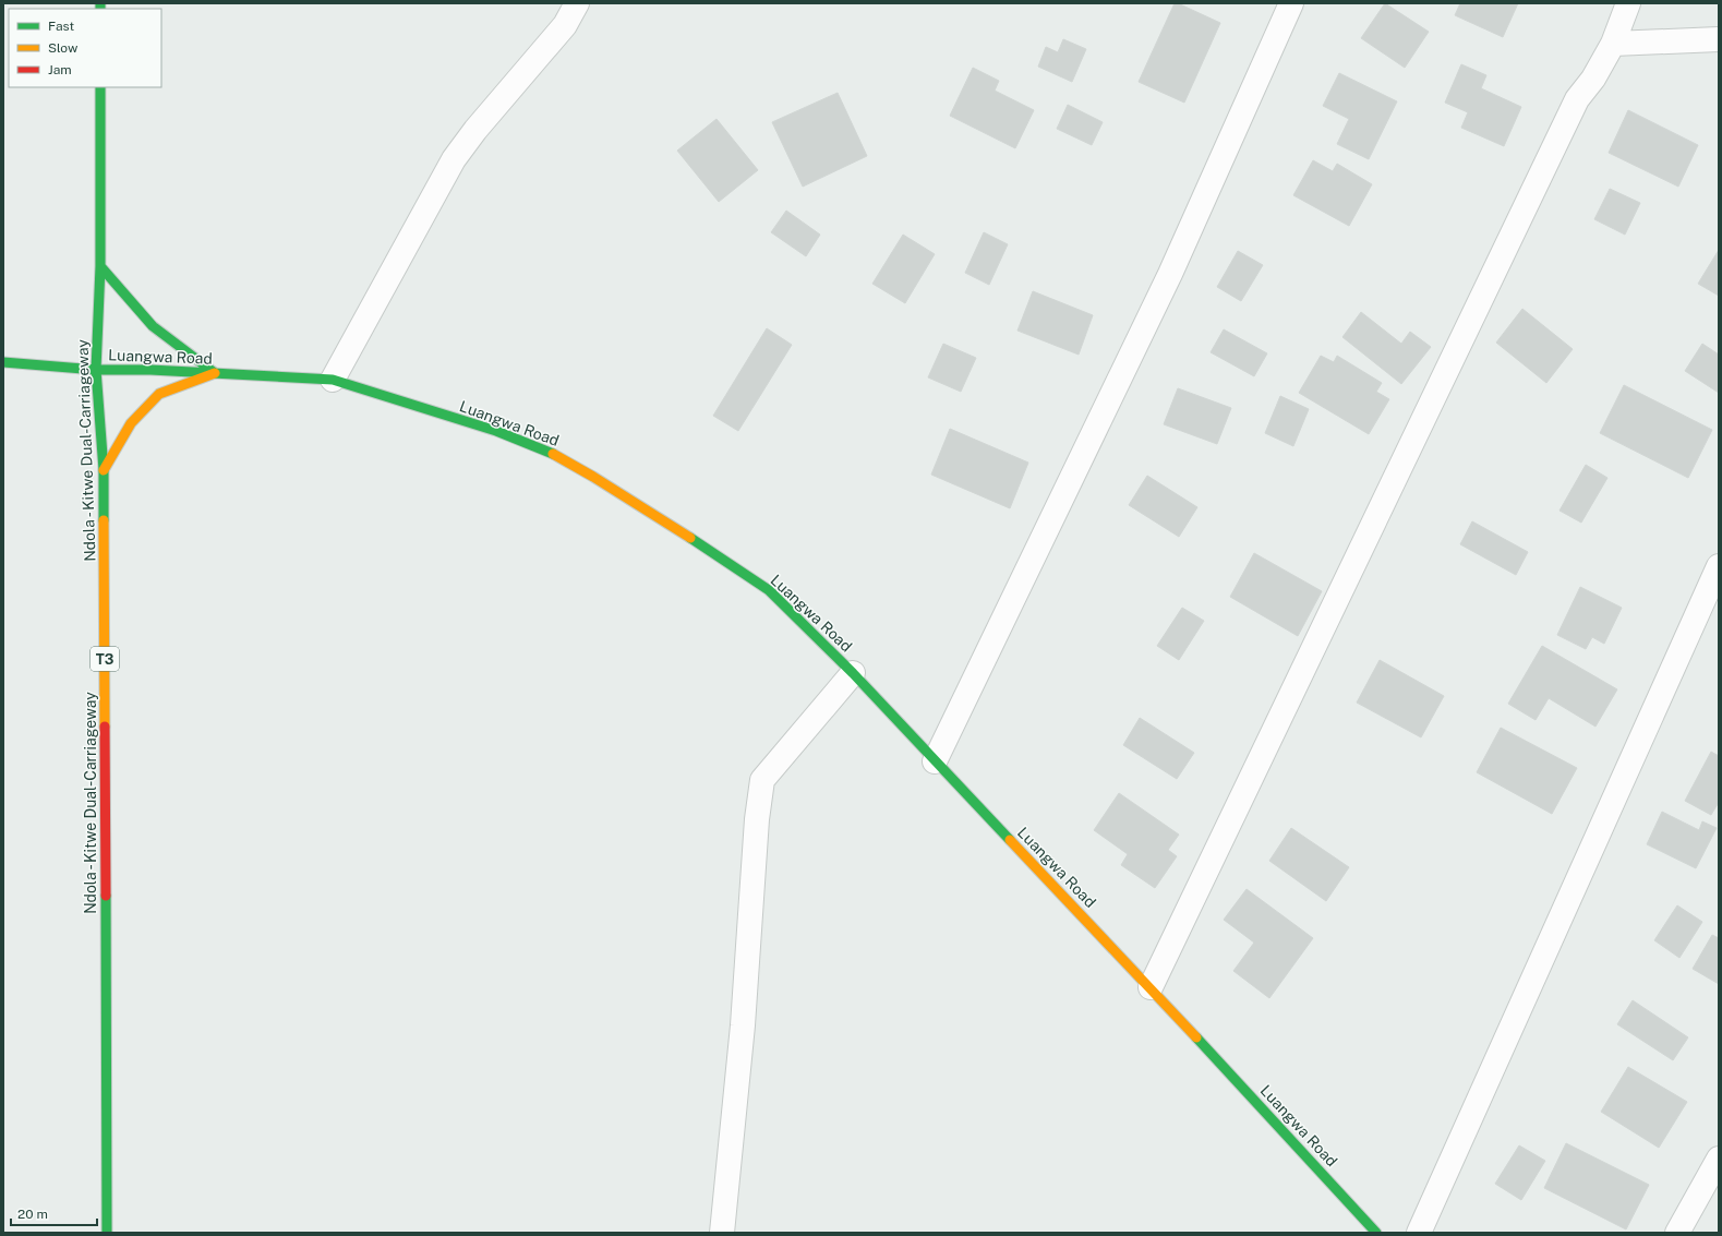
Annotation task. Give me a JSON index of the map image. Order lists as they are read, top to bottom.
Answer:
{
  "streets": {
    "main road": ["Luangwa Road", "Ndola - Kitwe Dual-Carriageway", "T3"]
  },
  "crossings": [
    ["Luangwa Road", "Ndola - Kitwe Dual-Carriageway"]
  ],
  "legend": ["Fast", "Slow", "Jam"],
  "scale_bar": "20 m"
}
